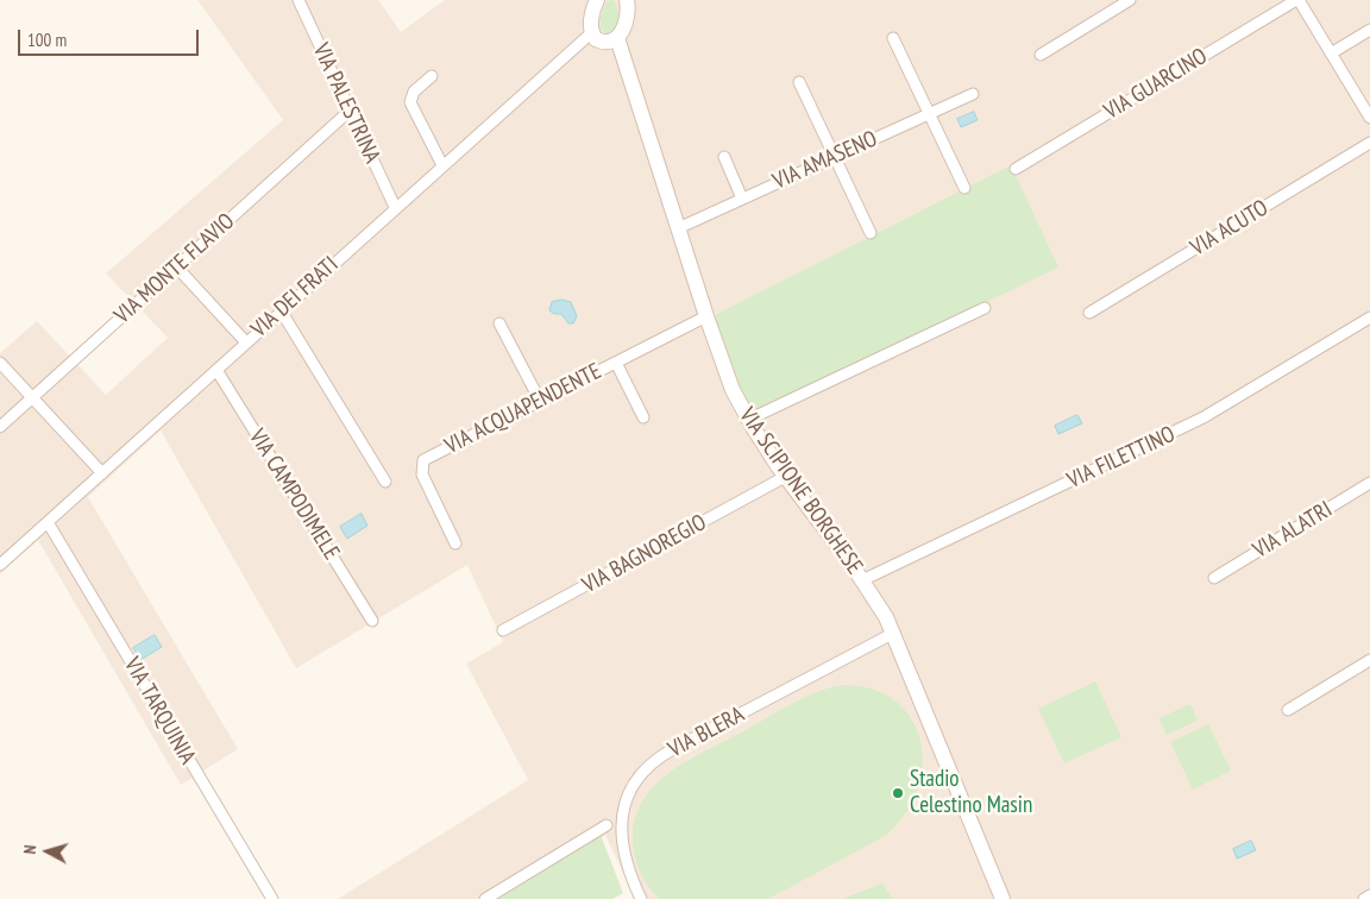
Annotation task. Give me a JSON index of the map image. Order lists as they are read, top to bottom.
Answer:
{
  "streets": {
    "main road": ["VIA SCIPIONE BORGHESE"],
    "street": [
      "VIA GUARCINO",
      "VIA PALESTRINA",
      "VIA AMASENO",
      "VIA ACUTO",
      "VIA MONTE FLAVIO",
      "VIA DEI FRATI",
      "VIA ACQUAPENDENTE",
      "VIA FILETTINO",
      "VIA CAMPODIMELE",
      "VIA ALATRI",
      "VIA BAGNOREGIO",
      "VIA TARQUINIA",
      "VIA BLERA"
    ]
  },
  "crossings": [
    ["VIA PALESTRINA", "VIA MONTE FLAVIO"],
    ["VIA PALESTRINA", "VIA DEI FRATI"],
    ["VIA AMASENO", "VIA SCIPIONE BORGHESE"],
    ["VIA DEI FRATI", "VIA CAMPODIMELE"],
    ["VIA DEI FRATI", "VIA TARQUINIA"],
    ["VIA ACQUAPENDENTE", "VIA SCIPIONE BORGHESE"],
    ["VIA FILETTINO", "VIA SCIPIONE BORGHESE"],
    ["VIA SCIPIONE BORGHESE", "VIA BAGNOREGIO"],
    ["VIA SCIPIONE BORGHESE", "VIA BLERA"]
  ],
  "places": ["Stadio Celestino Masin"],
  "scale_bar": "100 m",
  "north": "left"
}
